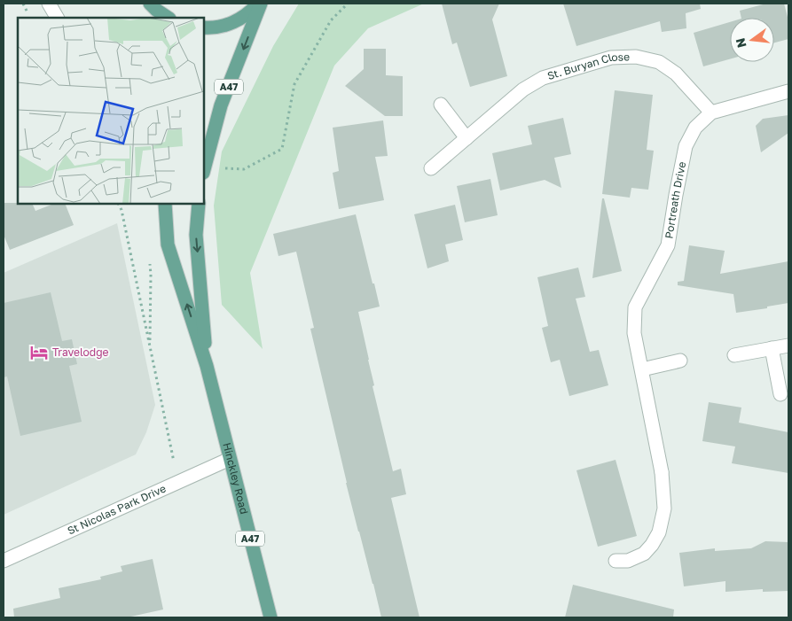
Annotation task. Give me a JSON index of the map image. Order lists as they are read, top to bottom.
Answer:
{
  "streets": {
    "main road": ["A47", "Hinckley Road"],
    "street": ["St. Buryan Close", "Portreath Drive", "St Nicolas Park Drive"]
  },
  "crossings": [
    ["St. Buryan Close", "Portreath Drive"],
    ["Hinckley Road", "St Nicolas Park Drive"]
  ],
  "places": {
    "hotel": ["Travelodge"]
  },
  "north": "left"
}
